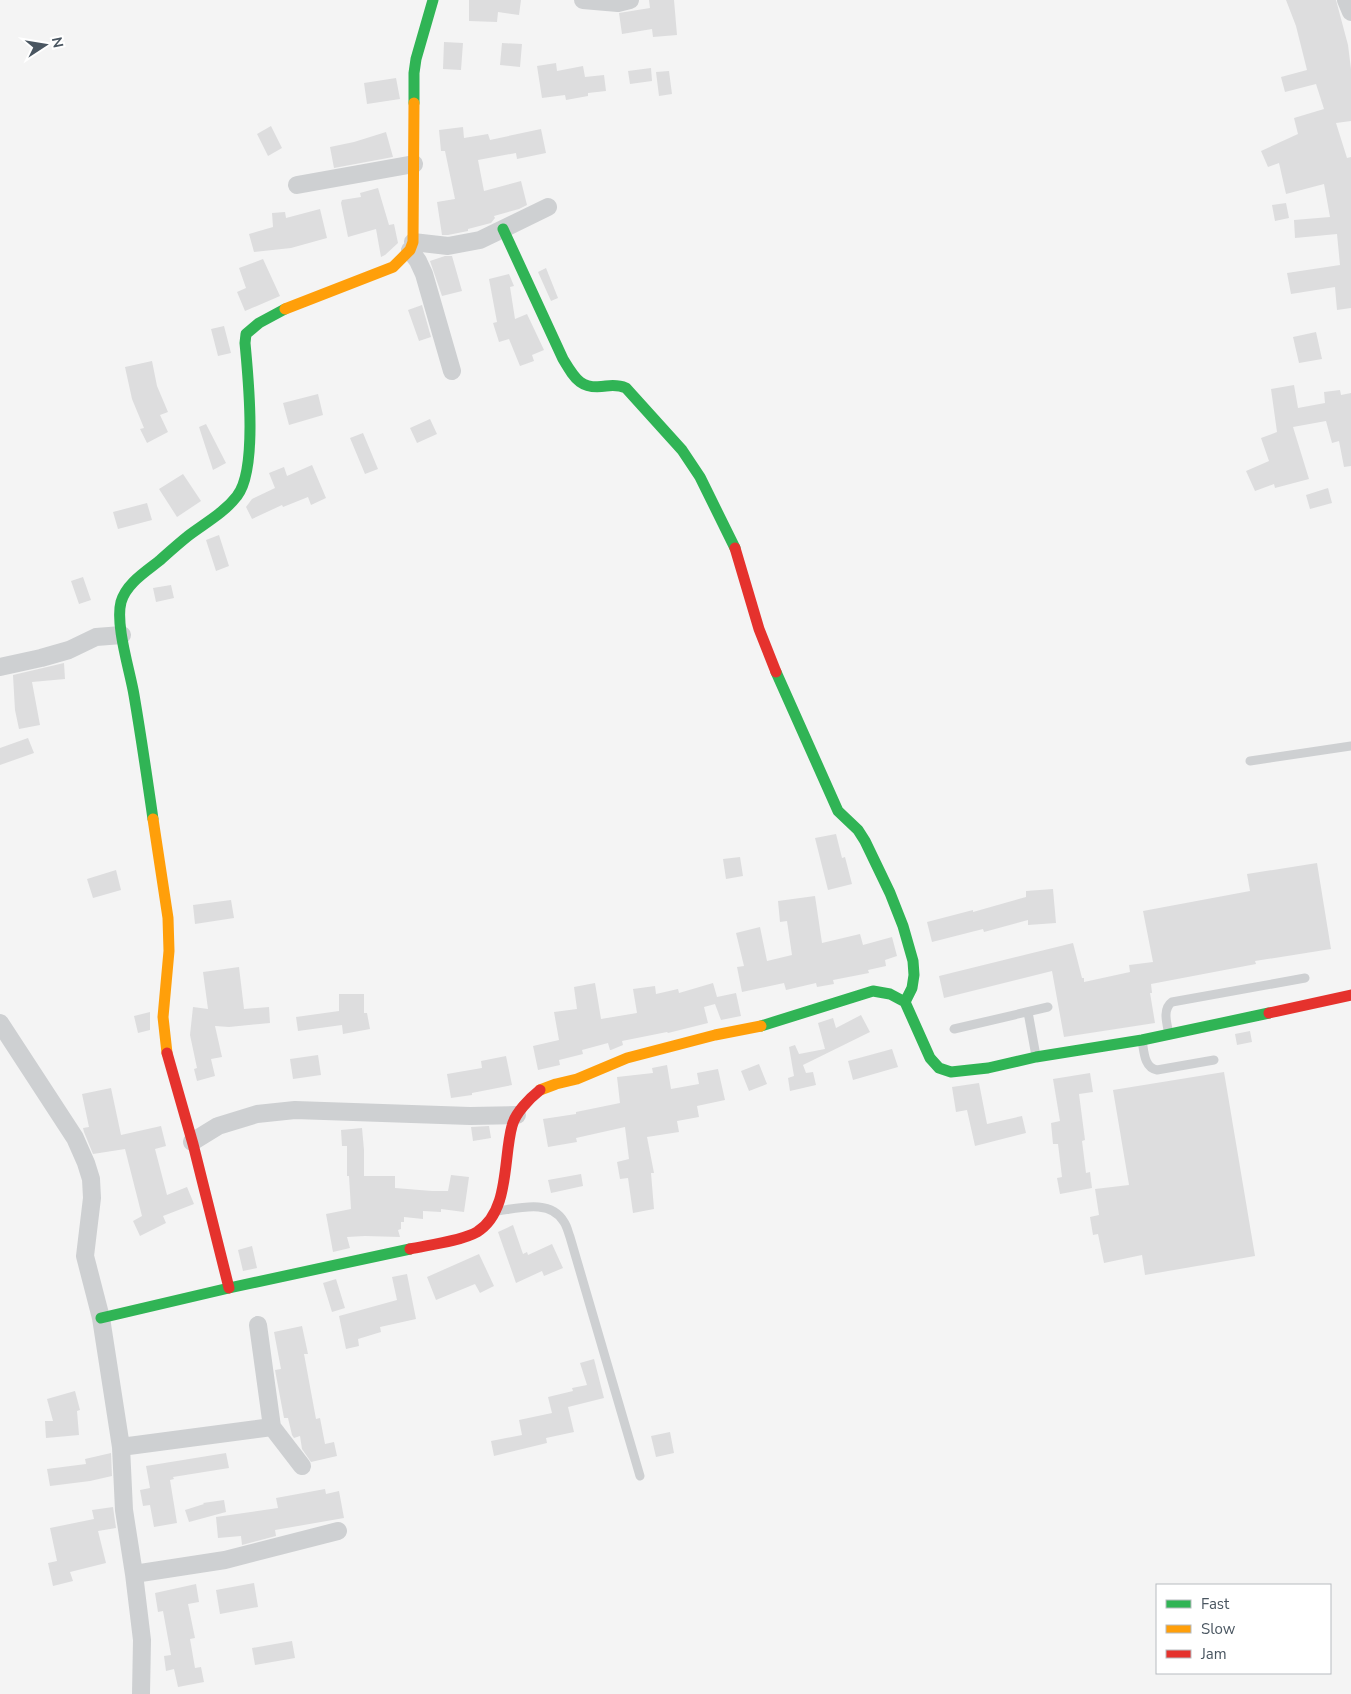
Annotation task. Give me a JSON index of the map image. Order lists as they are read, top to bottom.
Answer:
{
  "legend": ["Fast", "Slow", "Jam"],
  "north": "right"
}
